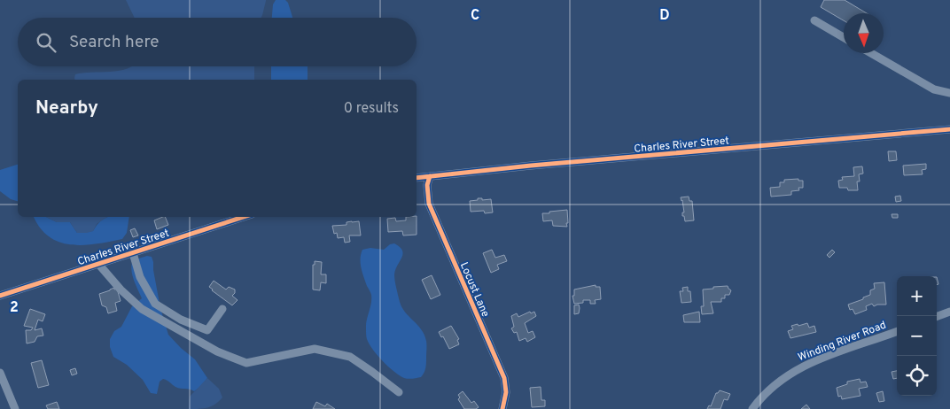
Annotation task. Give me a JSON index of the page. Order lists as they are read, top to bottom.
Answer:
{
  "streets": {
    "street": ["Charles River Street", "Locust Lane", "Winding River Road"]
  },
  "crossings": [
    ["Charles River Street", "Locust Lane"]
  ],
  "north": "bottom",
  "page": {
    "search": "Search here",
    "heading": ["Nearby", "0 results"],
    "map_buttons": ["+", "−"]
  },
  "grid": {
    "columns": ["C", "D"],
    "rows": ["2"]
  }
}
